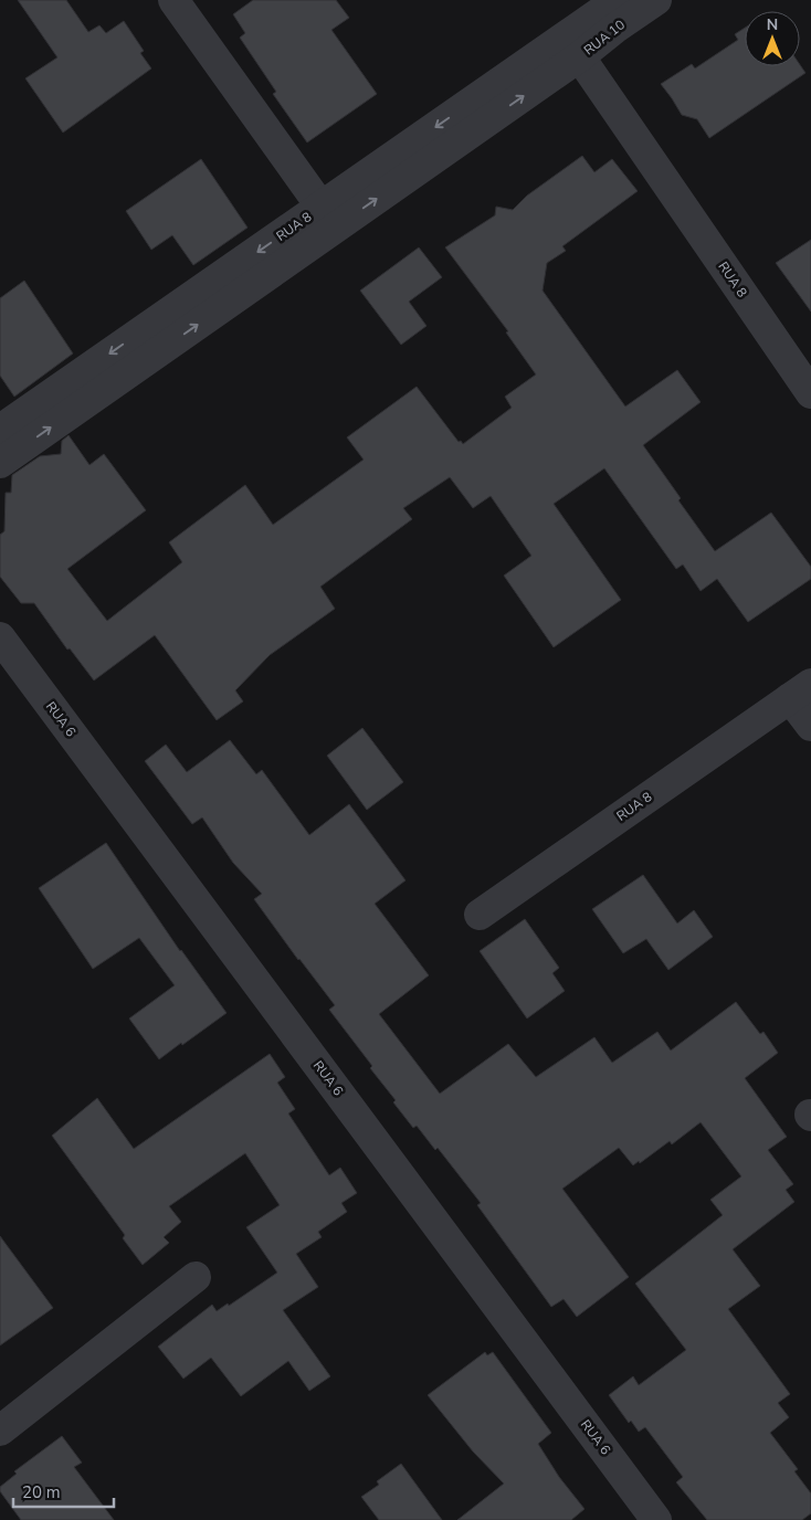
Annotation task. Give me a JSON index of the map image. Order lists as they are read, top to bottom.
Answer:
{
  "streets": {
    "street": ["RUA 10", "RUA 8", "RUA 6"]
  },
  "crossings": [
    ["RUA 10", "RUA 8"]
  ],
  "scale_bar": "20 m",
  "north": "top"
}
